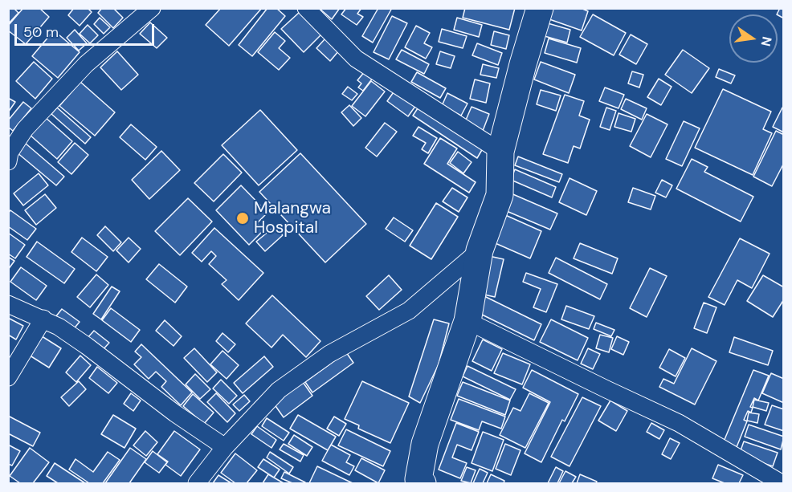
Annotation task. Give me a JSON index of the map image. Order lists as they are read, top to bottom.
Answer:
{
  "places": ["Malangwa Hospital"],
  "scale_bar": "50 m",
  "north": "right"
}
